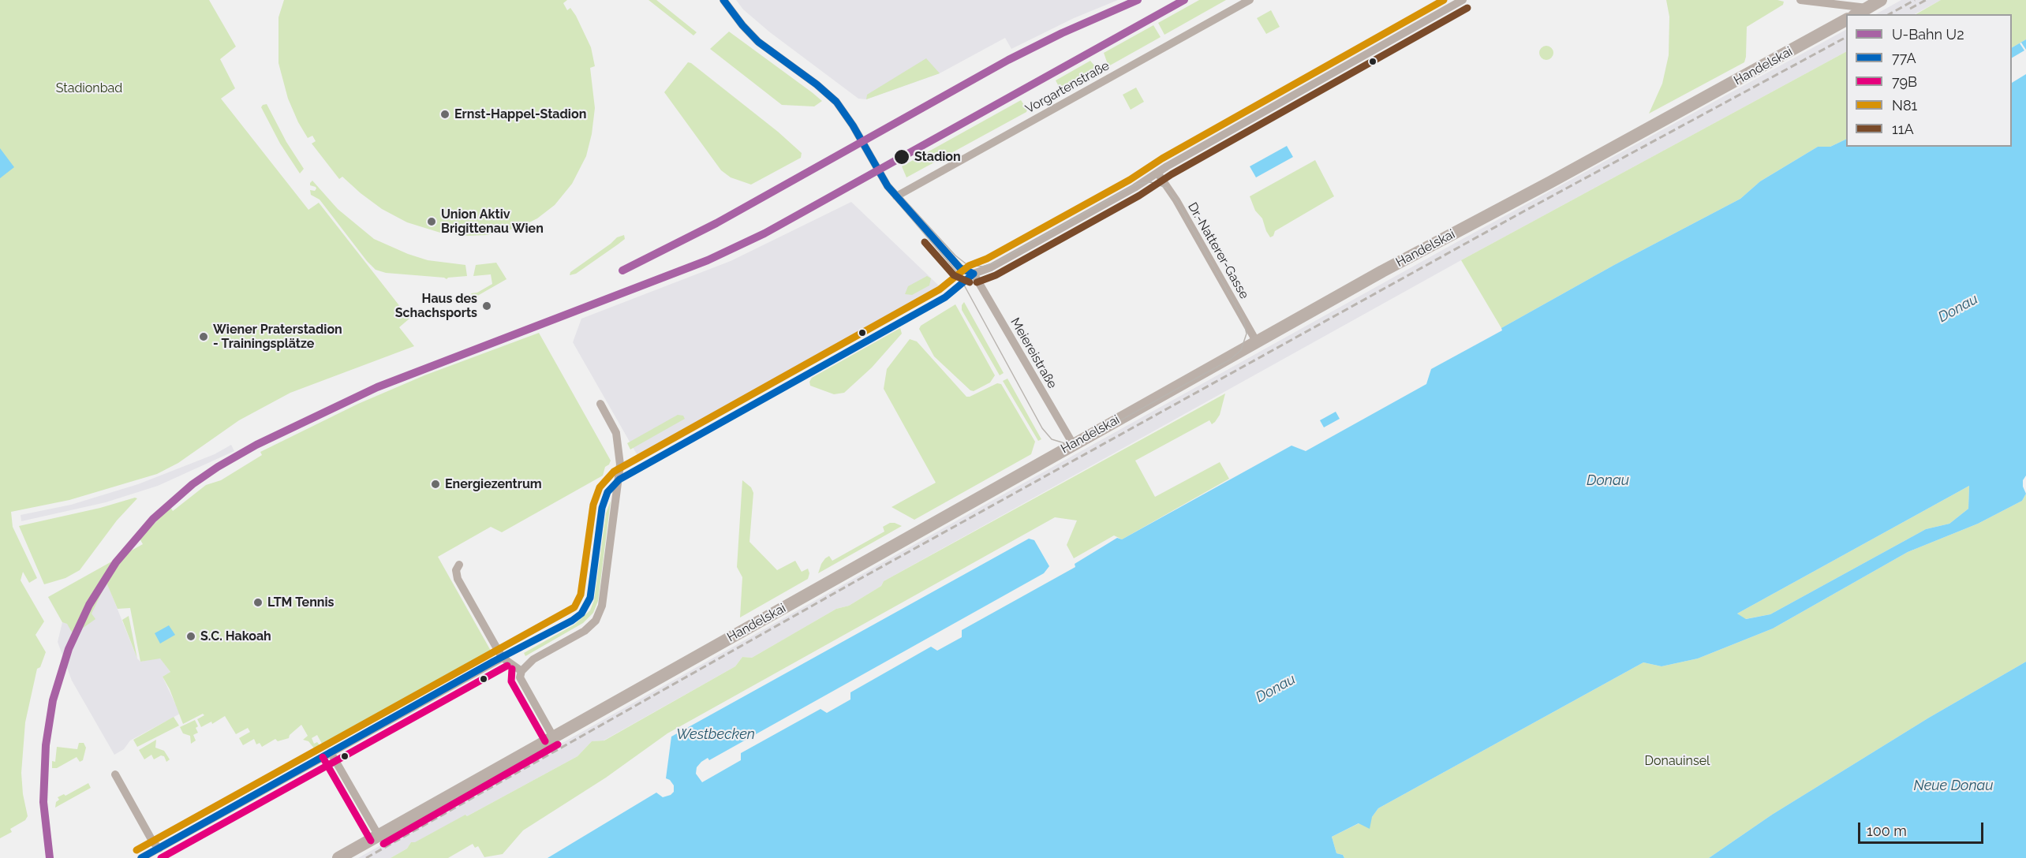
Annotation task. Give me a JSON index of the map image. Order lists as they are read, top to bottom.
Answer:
{
  "streets": {
    "main road": ["Handelskai"],
    "street": ["Vorgartenstraße", "Dr.-Natterer-Gasse", "Meiereistraße"]
  },
  "crossings": [
    ["Handelskai", "Dr.-Natterer-Gasse"],
    ["Handelskai", "Meiereistraße"]
  ],
  "water": ["Donau", "Westbecken", "Neue Donau"],
  "parks": ["Stadionbad", "Donauinsel"],
  "places": [
    "Ernst-Happel-Stadion",
    "Stadion",
    "Union Aktiv Brigittenau Wien",
    "Haus des Schachsports",
    "Wiener Praterstadion - Trainingsplätze",
    "Energiezentrum",
    "LTM Tennis",
    "S.C. Hakoah"
  ],
  "lines": [
    "metro line U2",
    "transit line 77A",
    "transit line N81",
    "transit line 11A",
    "transit line 79B"
  ],
  "legend": [
    "U-Bahn U2",
    "77A",
    "79B",
    "N81",
    "11A"
  ],
  "scale_bar": "100 m"
}
